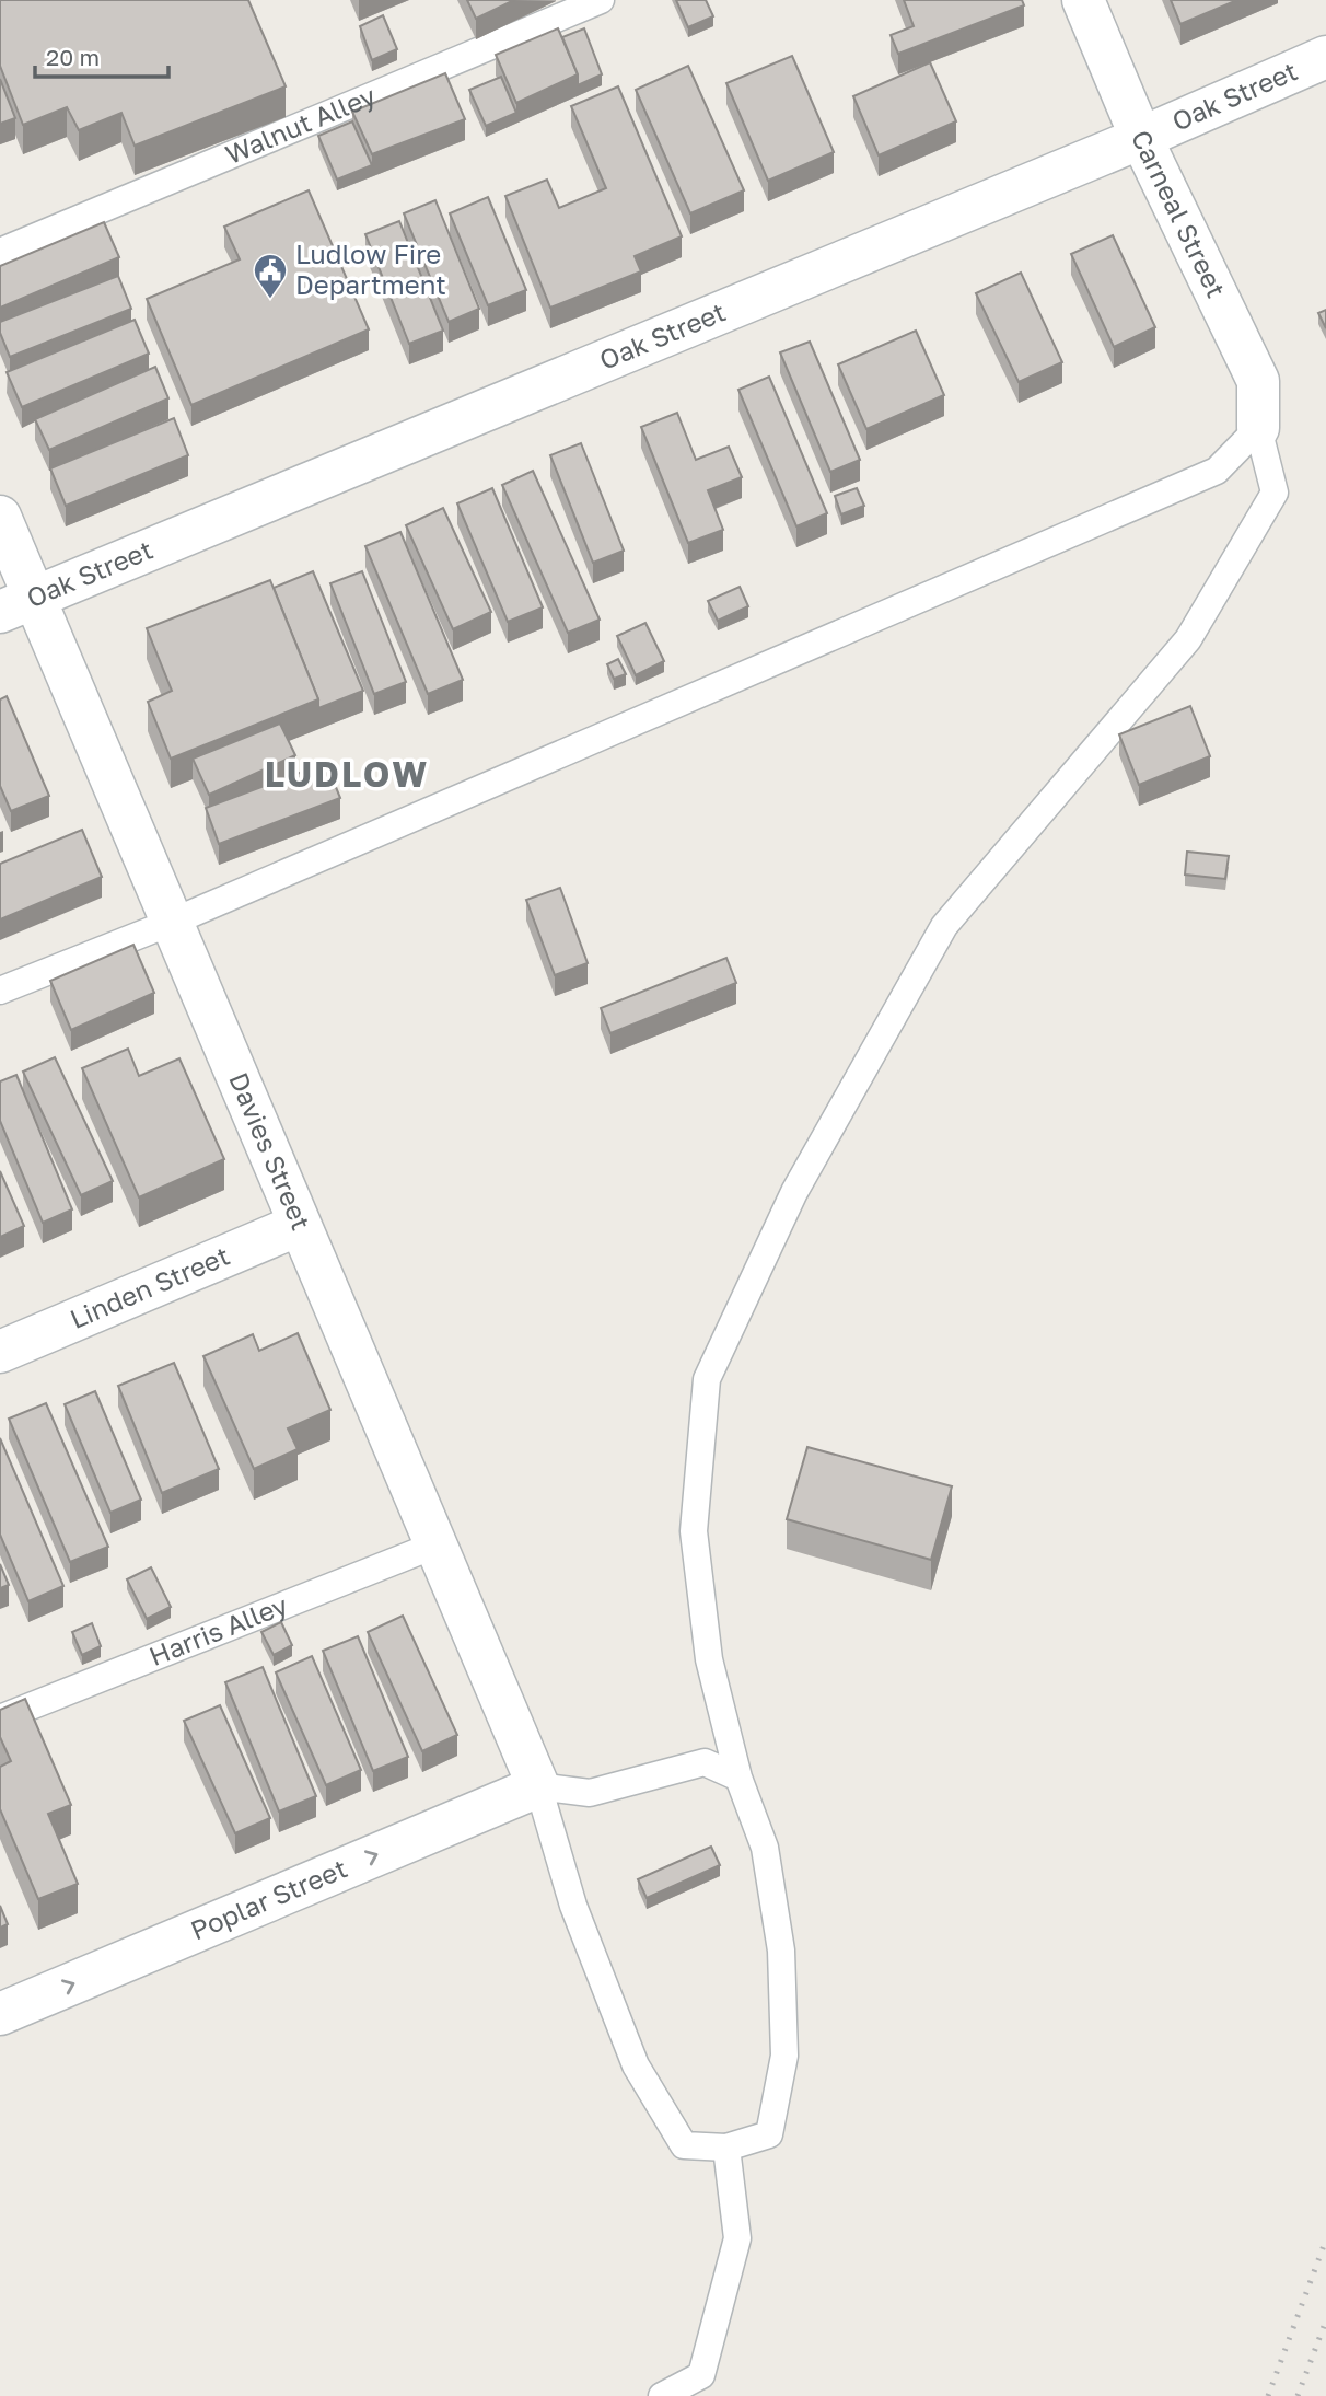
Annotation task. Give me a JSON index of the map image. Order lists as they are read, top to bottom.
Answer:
{
  "streets": {
    "street": [
      "Oak Street",
      "Carneal Street",
      "Davies Street",
      "Linden Street",
      "Poplar Street"
    ],
    "lane": ["Walnut Alley", "Harris Alley"]
  },
  "crossings": [
    ["Oak Street", "Carneal Street"],
    ["Oak Street", "Davies Street"],
    ["Davies Street", "Linden Street"],
    ["Davies Street", "Harris Alley"],
    ["Davies Street", "Poplar Street"]
  ],
  "one_way": ["Poplar Street"],
  "districts": ["LUDLOW"],
  "places": {
    "public building": ["Ludlow Fire Department"]
  },
  "scale_bar": "20 m"
}
